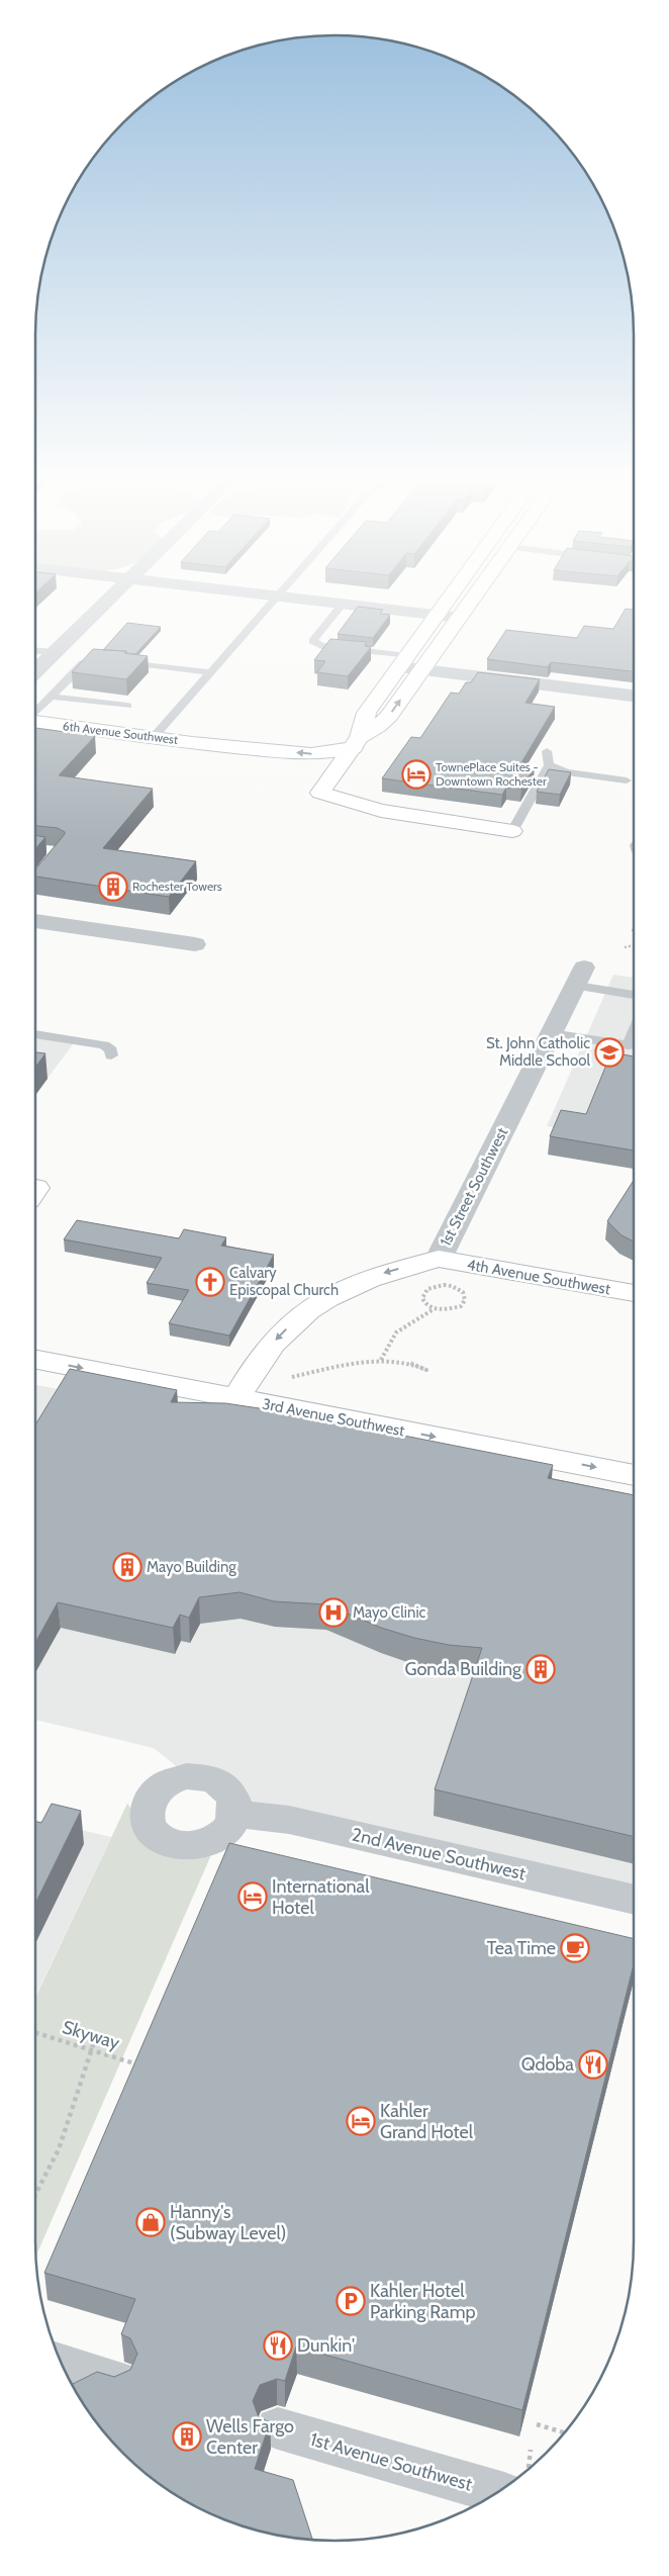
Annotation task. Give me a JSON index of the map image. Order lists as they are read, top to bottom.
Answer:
{
  "streets": {
    "main road": [
      "6th Avenue Southwest",
      "1st Street Southwest",
      "4th Avenue Southwest",
      "3rd Avenue Southwest"
    ],
    "street": ["2nd Avenue Southwest", "1st Avenue Southwest"],
    "path": ["Skyway"]
  },
  "crossings": [
    ["1st Street Southwest", "4th Avenue Southwest"],
    ["1st Street Southwest", "3rd Avenue Southwest"]
  ],
  "one_way": ["1st Street Southwest", "3rd Avenue Southwest"],
  "places": {
    "hotel": ["TownePlace Suites - Downtown Rochester", "International Hotel", "Kahler Grand Hotel"],
    "building": [
      "Rochester Towers",
      "Mayo Building",
      "Gonda Building",
      "Wells Fargo Center"
    ],
    "school or university": ["St. John Catholic Middle School"],
    "church": ["Calvary Episcopal Church"],
    "hospital": ["Mayo Clinic"],
    "cafe": ["Tea Time"],
    "restaurant": ["Qdoba", "Dunkin'"],
    "shop": ["Hanny's (Subway Level)"],
    "parking": ["Kahler Hotel Parking Ramp"]
  }
}
